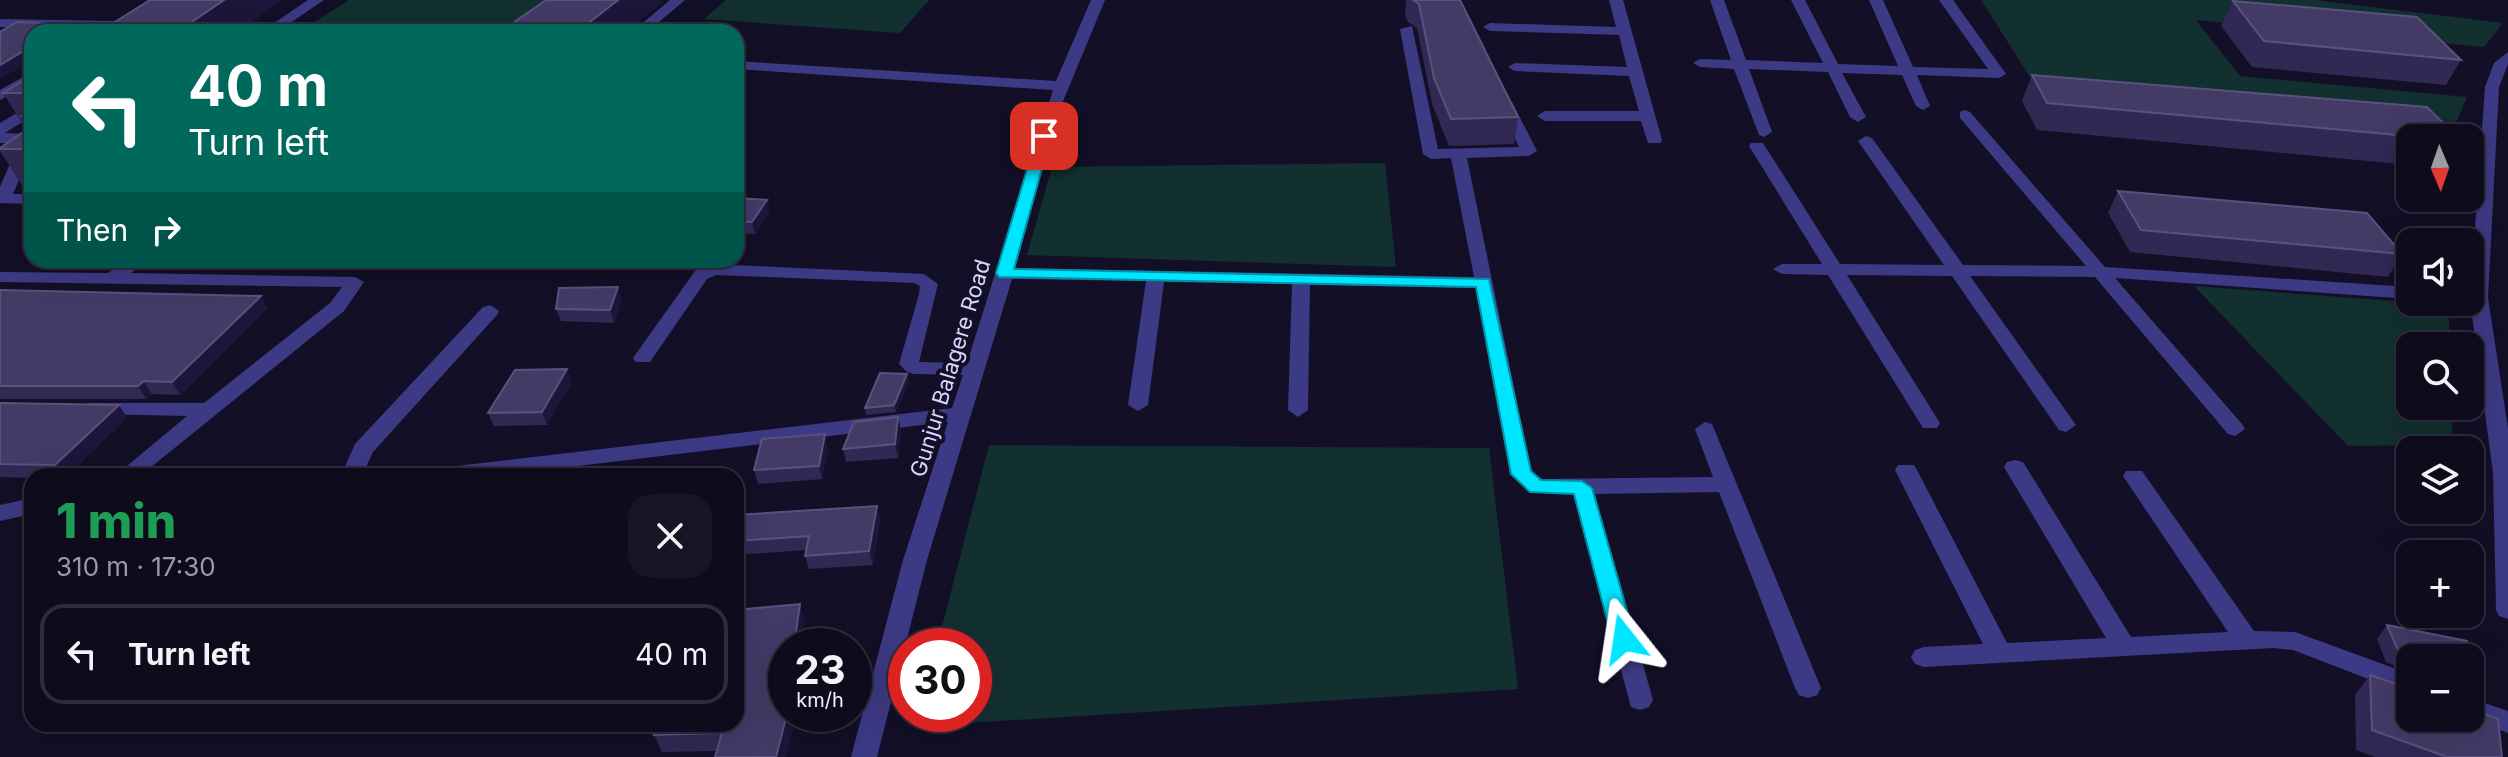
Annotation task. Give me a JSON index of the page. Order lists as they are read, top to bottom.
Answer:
{
  "streets": {
    "street": ["Gunjur Balagere Road"]
  },
  "north": "bottom",
  "page": {
    "turn": ["40 m", "Turn left"],
    "map_buttons": ["+", "−"],
    "then": "Then",
    "heading": ["1 min", "310 m · 17:30"],
    "list": [
      {
        "name": "Turn left",
        "value": "40 m"
      }
    ],
    "speed": "23 km/h",
    "limit": "30"
  }
}
